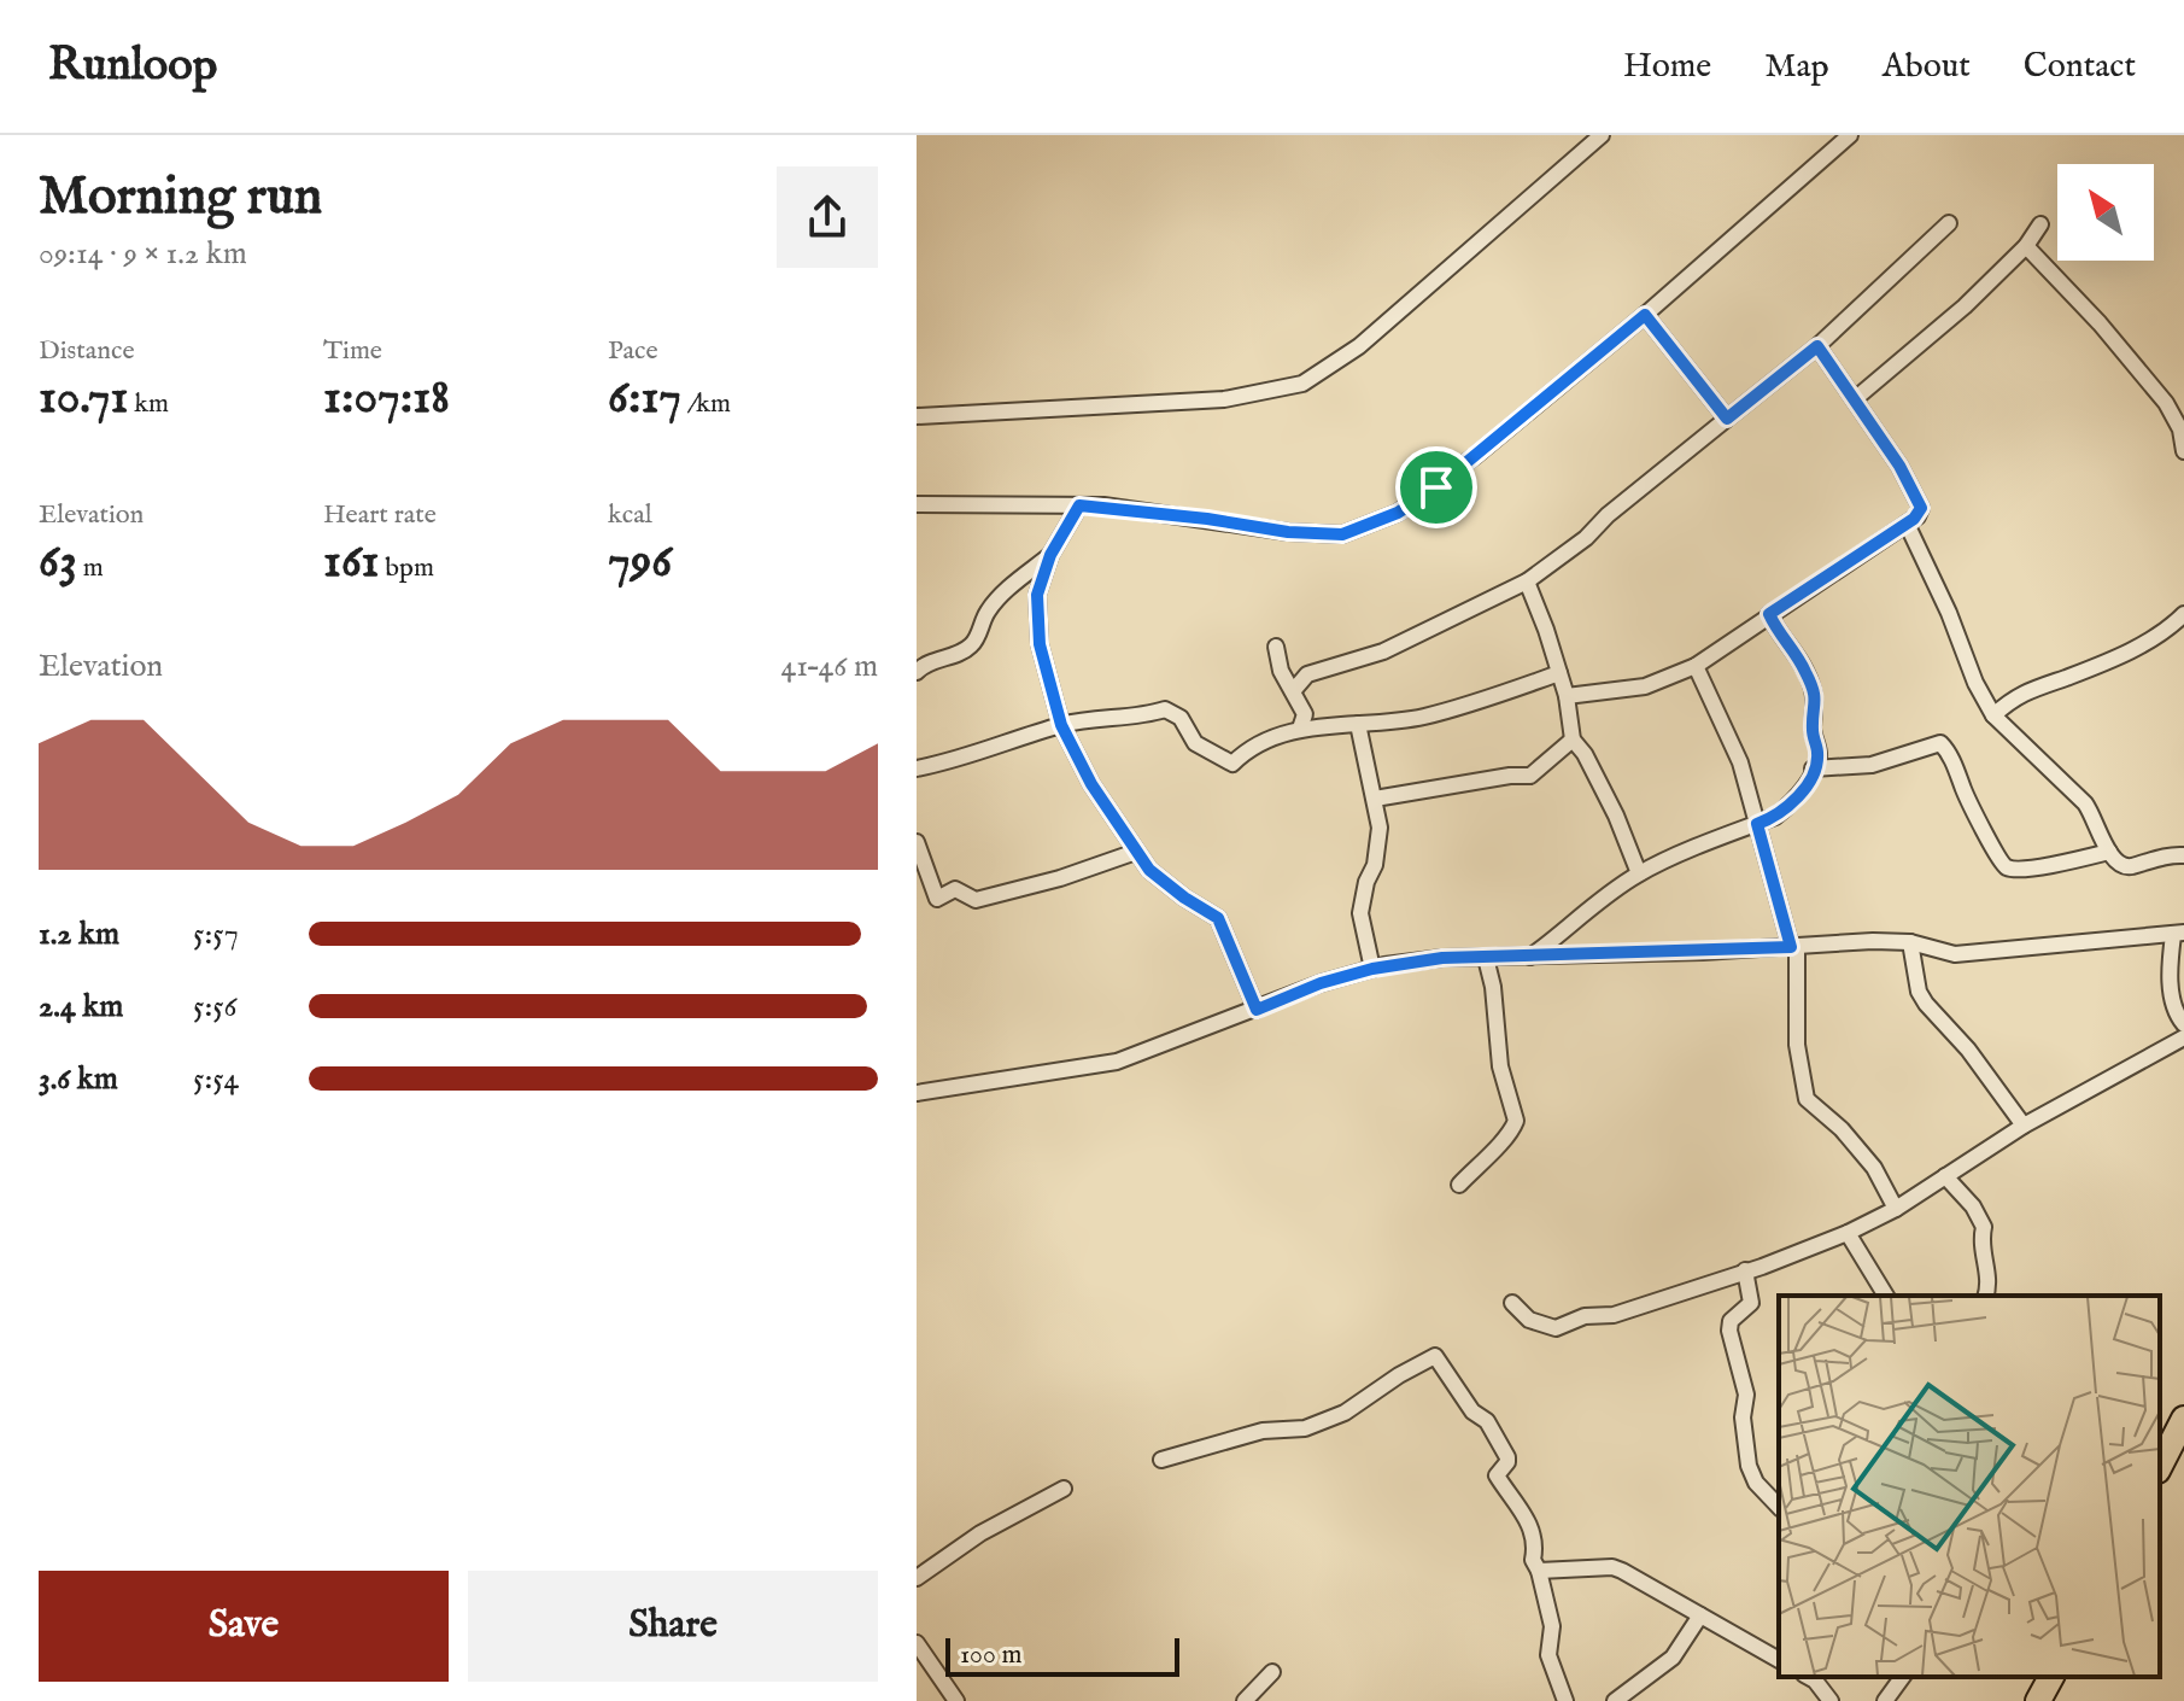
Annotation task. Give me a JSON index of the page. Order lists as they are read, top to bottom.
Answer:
{
  "scale_bar": "100 m",
  "north": "top left",
  "page": {
    "header": "Runloop",
    "nav": [
      "Home",
      "Map",
      "About",
      "Contact"
    ],
    "heading": ["Morning run", "09:14 · 9 × 1.2 km"],
    "stats": [
      ["Distance", "10.71 km"],
      ["Time", "1:07:18"],
      ["Pace", "6:17 /km"],
      ["Elevation", "63 m"],
      ["Heart rate", "161 bpm"],
      ["kcal", "796"]
    ],
    "chart": ["Elevation", "41–46 m"],
    "list": [
      {
        "name": "1.2 km",
        "note": "5:57"
      },
      {
        "name": "2.4 km",
        "note": "5:56"
      },
      {
        "name": "3.6 km",
        "note": "5:54"
      }
    ],
    "buttons": ["Save", "Share"],
    "scale": "100 m"
  }
}
